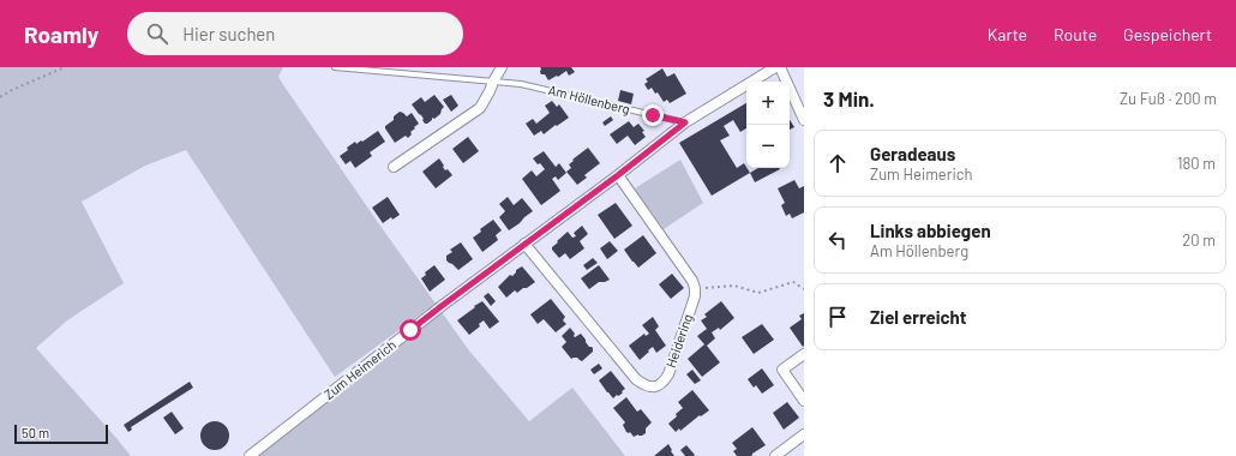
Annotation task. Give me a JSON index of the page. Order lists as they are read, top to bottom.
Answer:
{
  "streets": {
    "street": ["Heidering", "Zum Heimerich"],
    "lane": ["Am Höllenberg"]
  },
  "crossings": [
    ["Am Höllenberg", "Zum Heimerich"],
    ["Heidering", "Zum Heimerich"]
  ],
  "scale_bar": "50 m",
  "page": {
    "header": "Roamly",
    "search": "Hier suchen",
    "nav": ["Karte", "Route", "Gespeichert"],
    "heading": ["3 Min.", "Zu Fuß · 200 m"],
    "map_buttons": ["+", "−"],
    "list": [
      ["Geradeaus", "Zum Heimerich", "180 m"],
      ["Links abbiegen", "Am Höllenberg", "20 m"],
      "Ziel erreicht"
    ],
    "scale": "50 m"
  }
}
